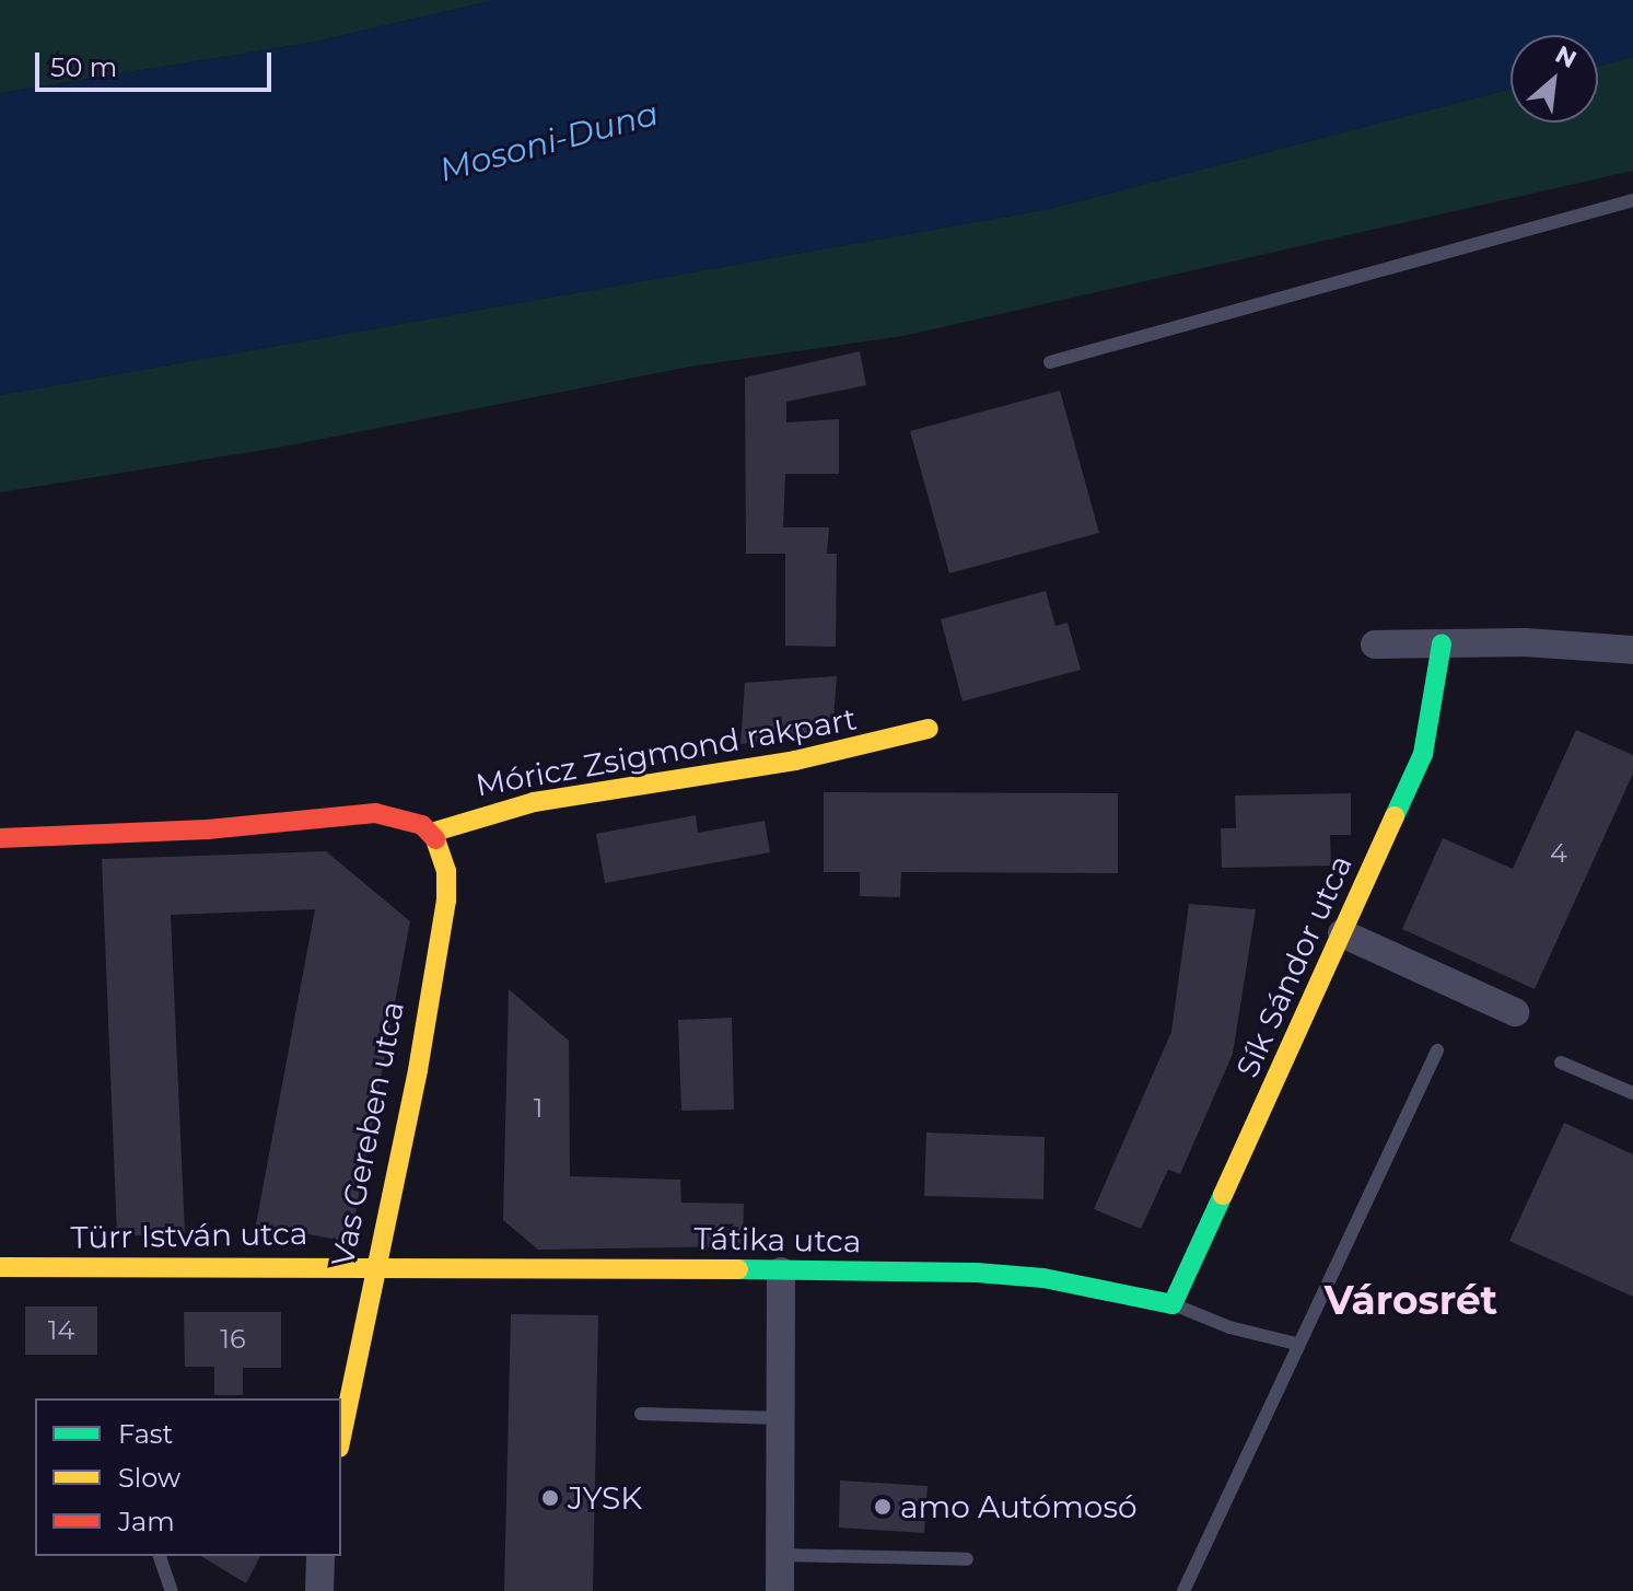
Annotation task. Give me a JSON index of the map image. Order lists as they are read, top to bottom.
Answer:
{
  "streets": {
    "street": [
      "Móricz Zsigmond rakpart",
      "Sík Sándor utca",
      "Vas Gereben utca",
      "Türr István utca",
      "Tátika utca"
    ]
  },
  "crossings": [
    ["Móricz Zsigmond rakpart", "Vas Gereben utca"],
    ["Sík Sándor utca", "Tátika utca"],
    ["Vas Gereben utca", "Türr István utca"],
    ["Vas Gereben utca", "Tátika utca"],
    ["Türr István utca", "Tátika utca"]
  ],
  "districts": ["Városrét"],
  "water": ["Mosoni-Duna"],
  "places": ["JYSK", "amo Autómosó"],
  "house_numbers": [
    "4",
    "1",
    "14",
    "16"
  ],
  "legend": ["Fast", "Slow", "Jam"],
  "scale_bar": "50 m",
  "north": "top right"
}
